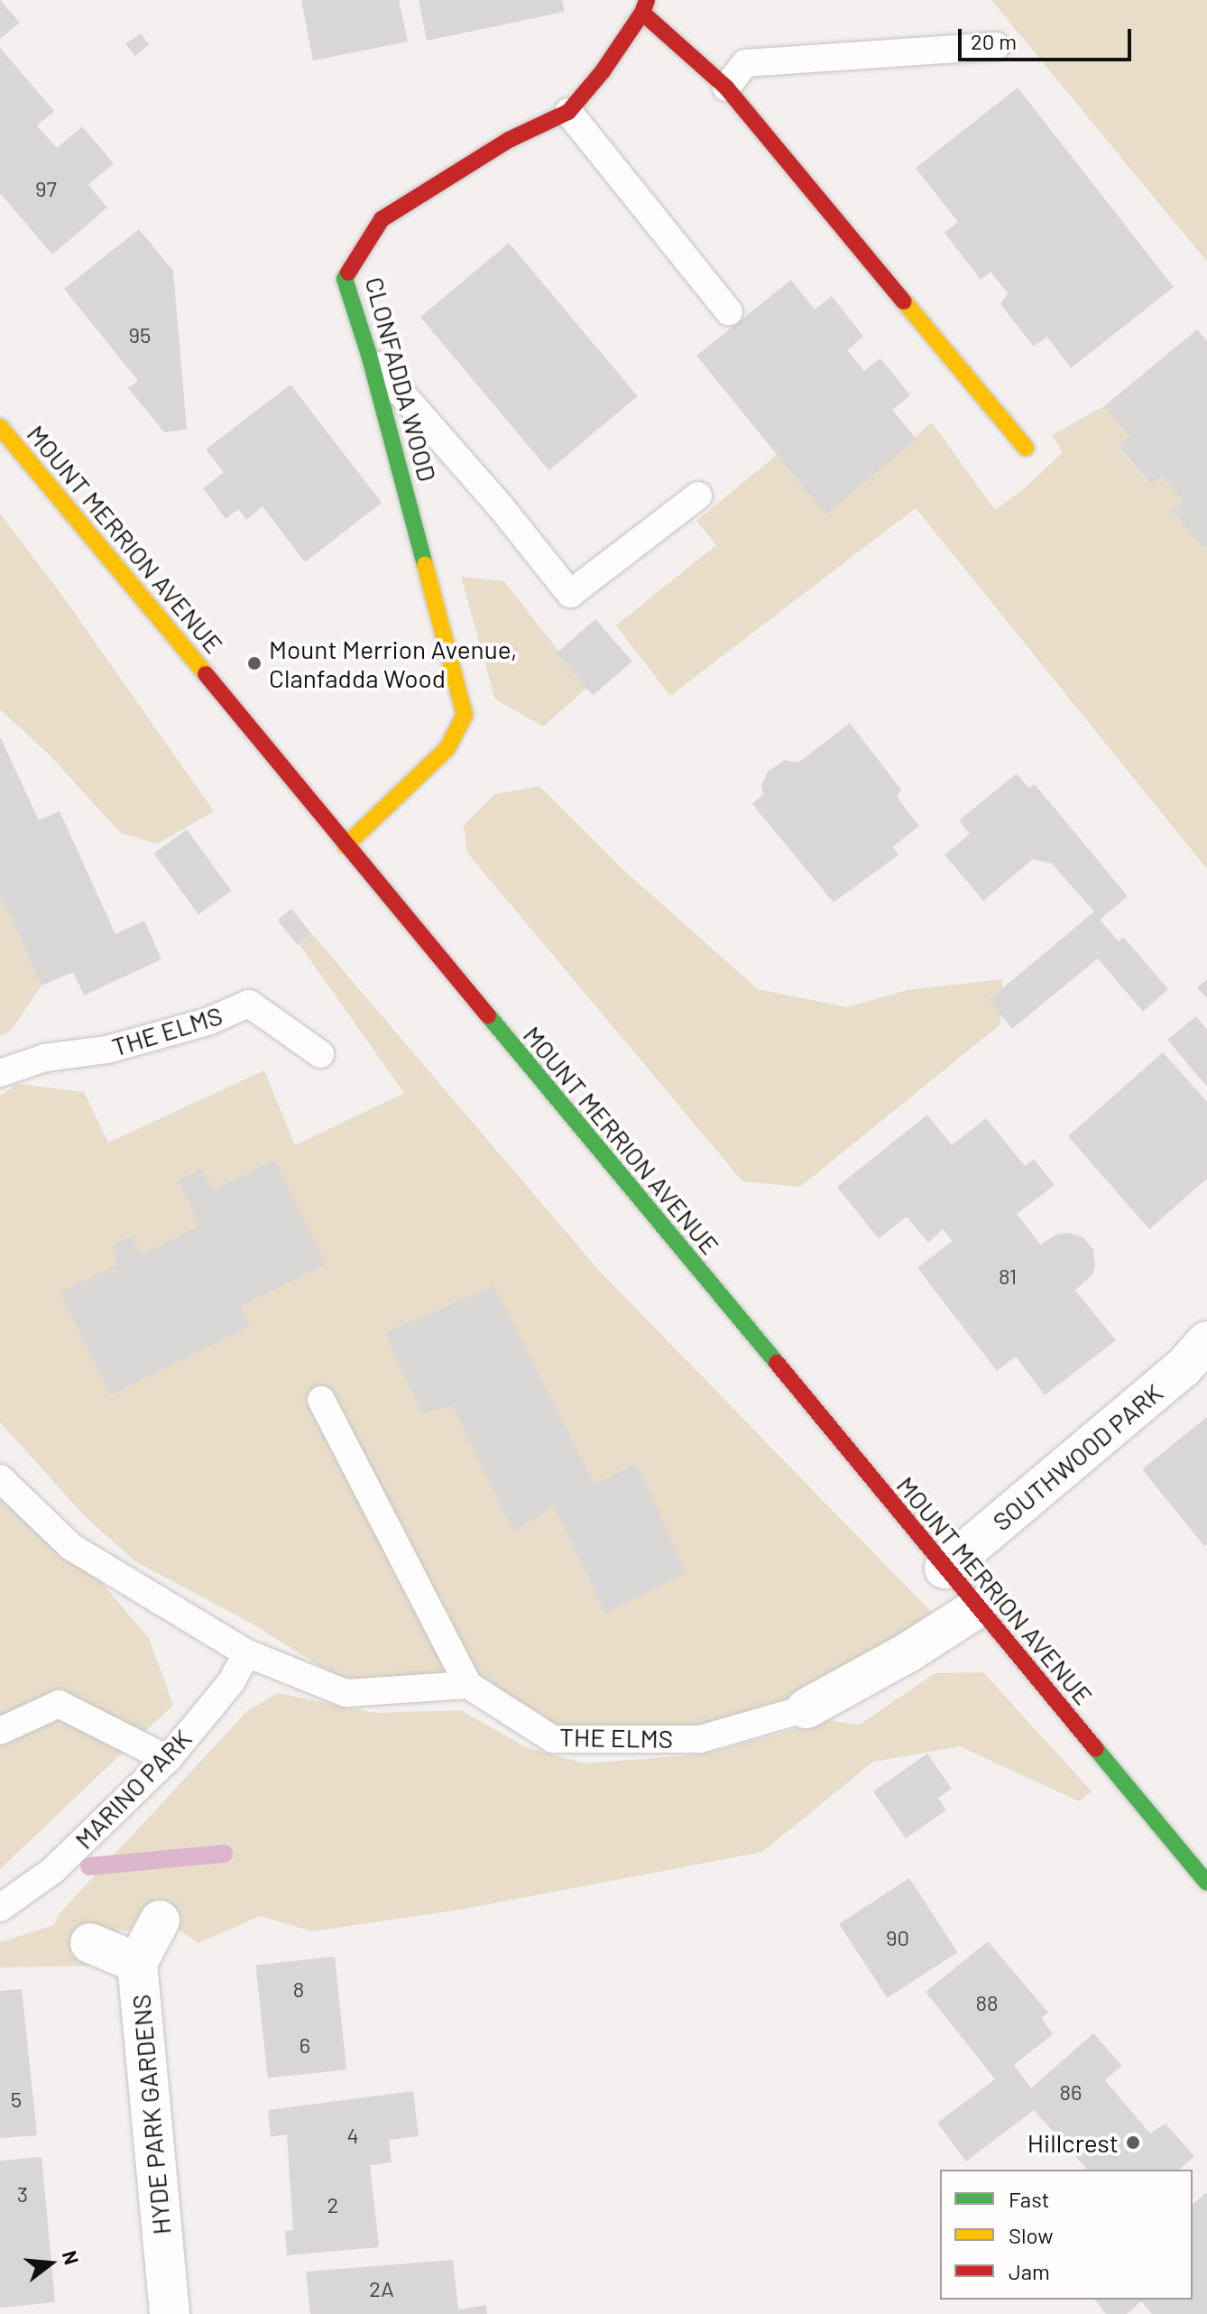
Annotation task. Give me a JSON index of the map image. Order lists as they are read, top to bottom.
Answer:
{
  "streets": {
    "main road": ["CLONFADDA WOOD", "MOUNT MERRION AVENUE"],
    "street": ["THE ELMS", "SOUTHWOOD PARK", "HYDE PARK GARDENS"],
    "lane": ["MARINO PARK"]
  },
  "crossings": [
    ["CLONFADDA WOOD", "MOUNT MERRION AVENUE"],
    ["MOUNT MERRION AVENUE", "THE ELMS"],
    ["MOUNT MERRION AVENUE", "SOUTHWOOD PARK"]
  ],
  "places": ["Mount Merrion Avenue, Clanfadda Wood", "Hillcrest"],
  "house_numbers": [
    "97",
    "95",
    "81",
    "90",
    "8",
    "88",
    "6",
    "86",
    "5",
    "4",
    "3",
    "2",
    "2A"
  ],
  "legend": ["Fast", "Slow", "Jam"],
  "scale_bar": "20 m",
  "north": "right"
}
